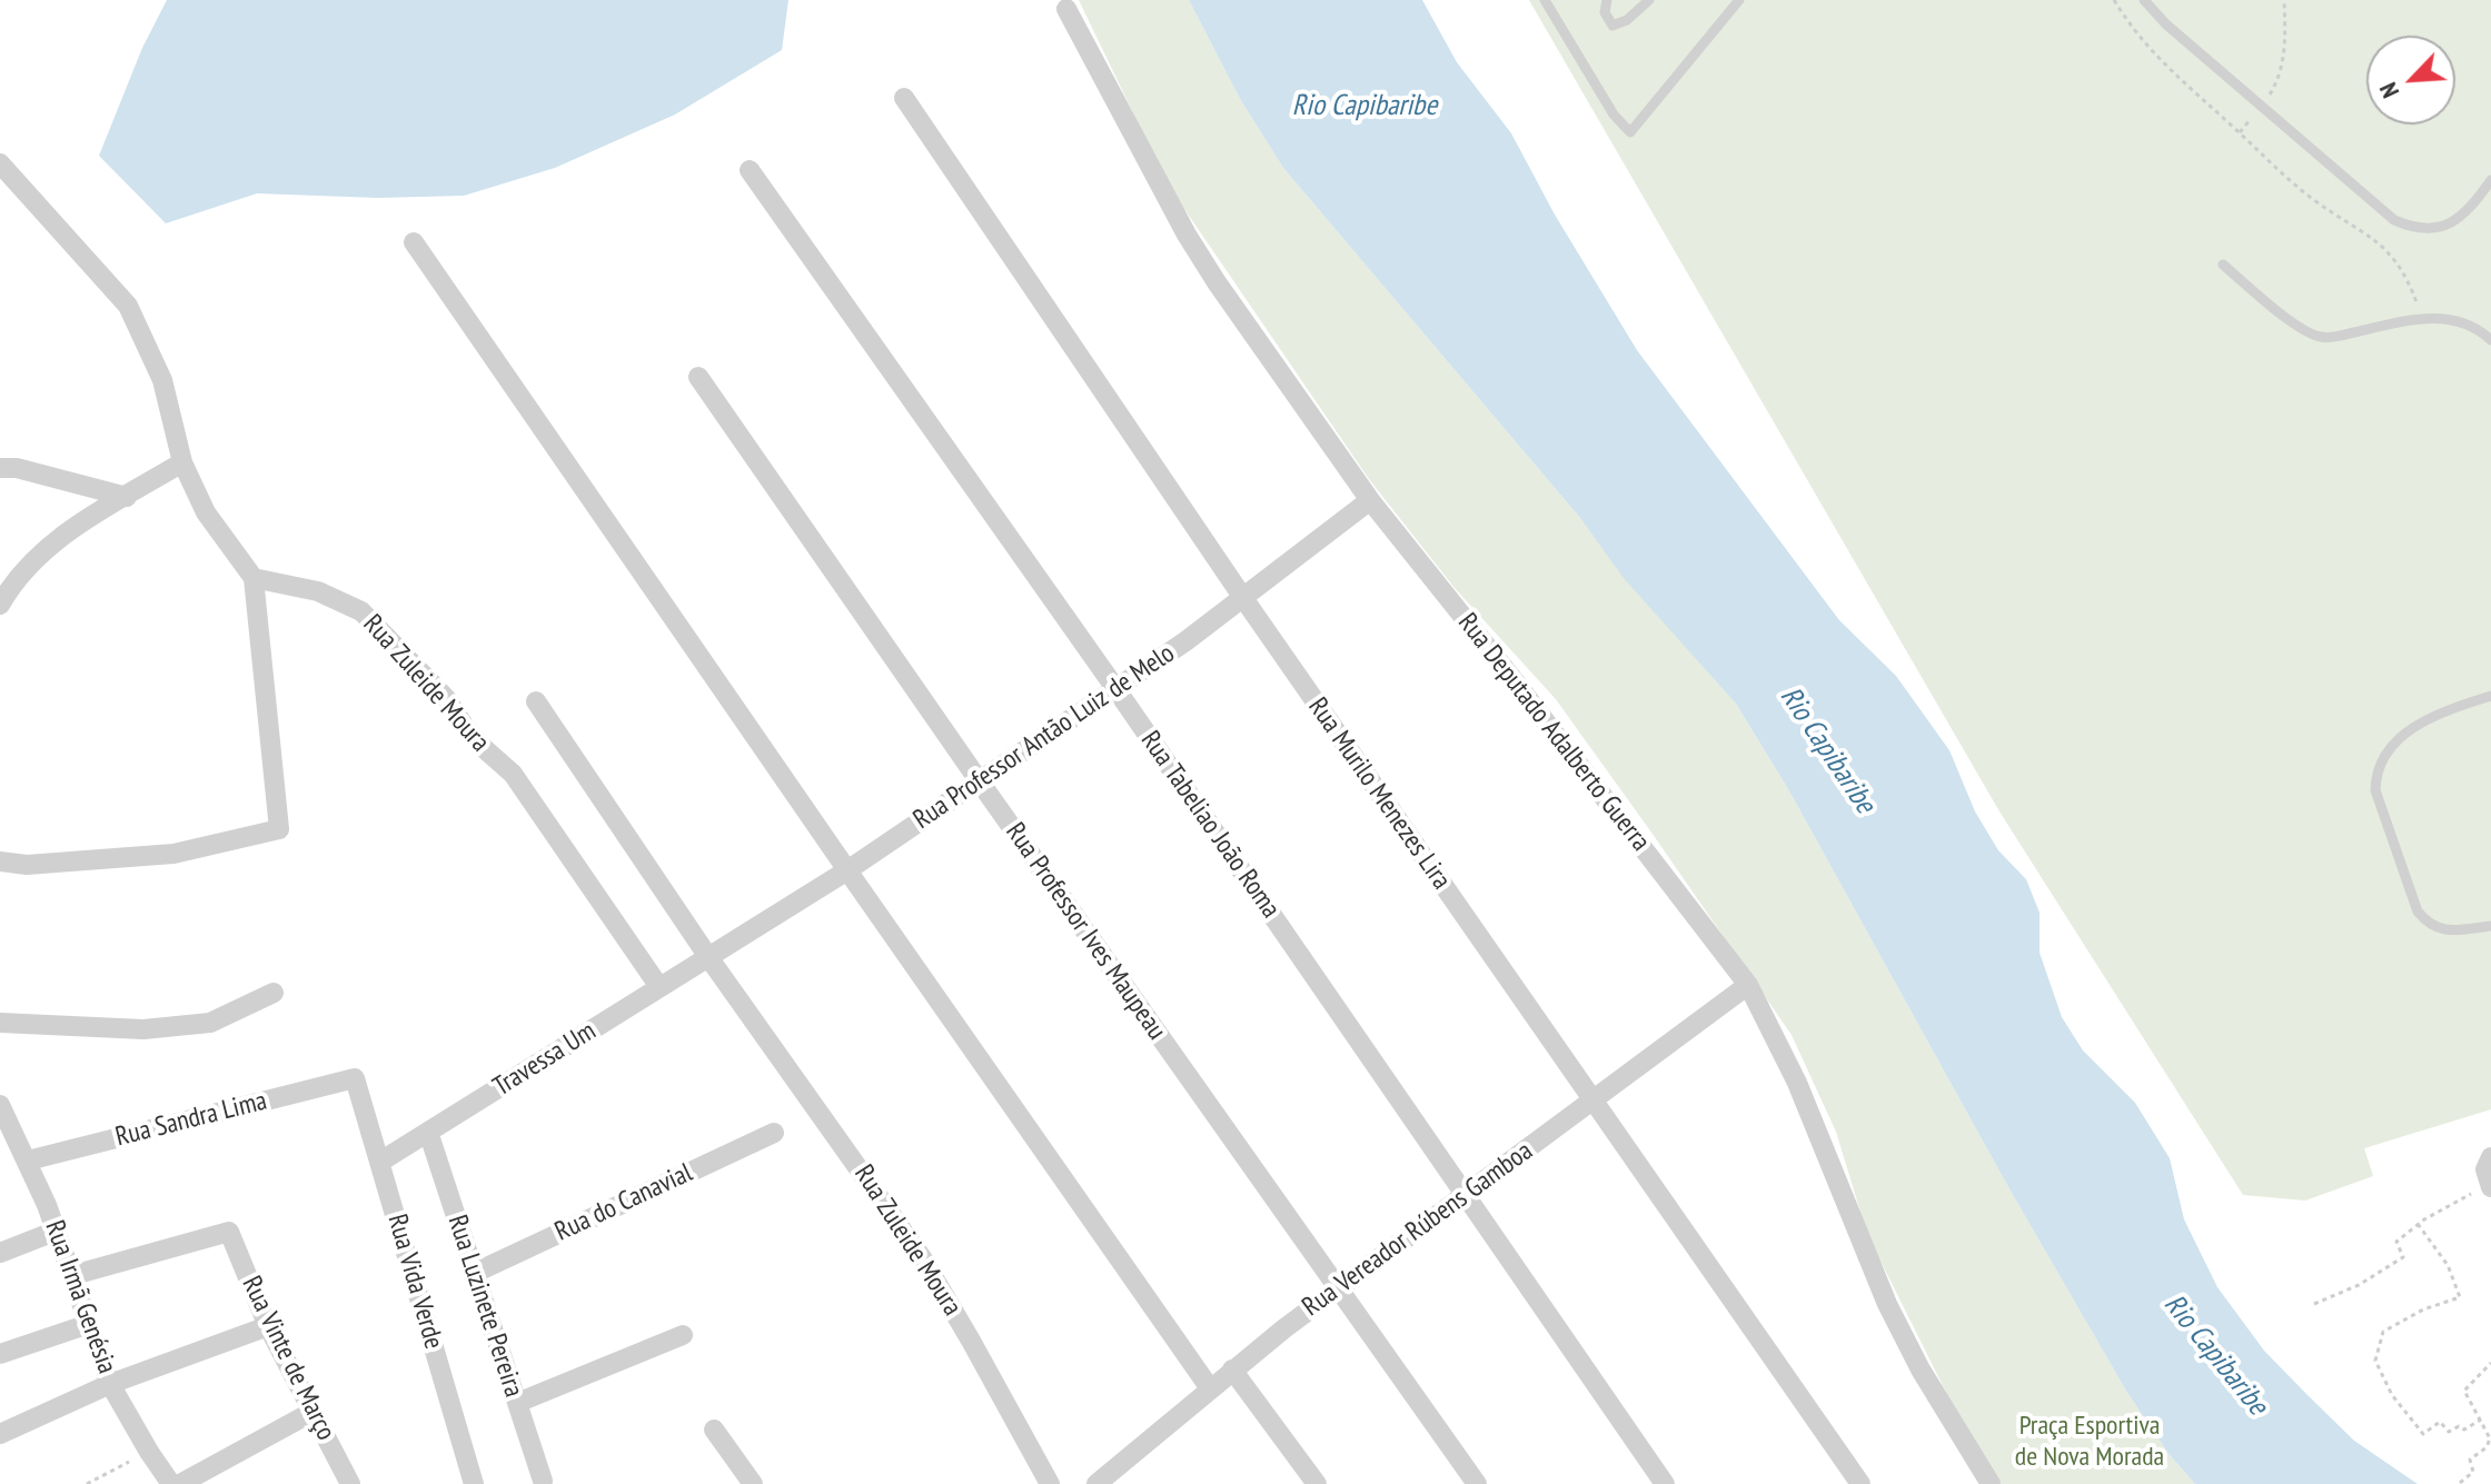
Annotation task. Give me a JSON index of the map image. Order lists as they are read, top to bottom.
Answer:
{
  "streets": {
    "street": [
      "Rua Zuleide Moura",
      "Rua Deputado Adalberto Guerra",
      "Rua Professor Antão Luiz de Melo",
      "Rua Murilo Menezes Lira",
      "Rua Tabeliao João Roma",
      "Rua Professor Ives Maupeau",
      "Travessa Um",
      "Rua Sandra Lima",
      "Rua do Canavial",
      "Rua Vereador Rúbens Gamboa",
      "Rua Vida Verde",
      "Rua Irmã Genésia",
      "Rua Luzinete Pereira",
      "Rua Vinte de Março"
    ]
  },
  "crossings": [
    ["Rua Zuleide Moura", "Rua Professor Antão Luiz de Melo"],
    ["Rua Zuleide Moura", "Travessa Um"],
    ["Rua Deputado Adalberto Guerra", "Rua Professor Antão Luiz de Melo"],
    ["Rua Deputado Adalberto Guerra", "Rua Vereador Rúbens Gamboa"],
    ["Rua Professor Antão Luiz de Melo", "Rua Murilo Menezes Lira"],
    ["Rua Professor Antão Luiz de Melo", "Rua Tabeliao João Roma"],
    ["Rua Professor Antão Luiz de Melo", "Rua Professor Ives Maupeau"],
    ["Rua Professor Antão Luiz de Melo", "Travessa Um"],
    ["Rua Murilo Menezes Lira", "Rua Vereador Rúbens Gamboa"],
    ["Rua Tabeliao João Roma", "Rua Vereador Rúbens Gamboa"],
    ["Rua Professor Ives Maupeau", "Rua Vereador Rúbens Gamboa"],
    ["Travessa Um", "Rua Vida Verde"],
    ["Travessa Um", "Rua Luzinete Pereira"],
    ["Rua Sandra Lima", "Rua Vida Verde"],
    ["Rua Sandra Lima", "Rua Irmã Genésia"],
    ["Rua do Canavial", "Rua Luzinete Pereira"],
    ["Rua Irmã Genésia", "Rua Vinte de Março"]
  ],
  "water": ["Rio Capibaribe"],
  "parks": ["Praça Esportiva de Nova Morada"],
  "north": "bottom left"
}
